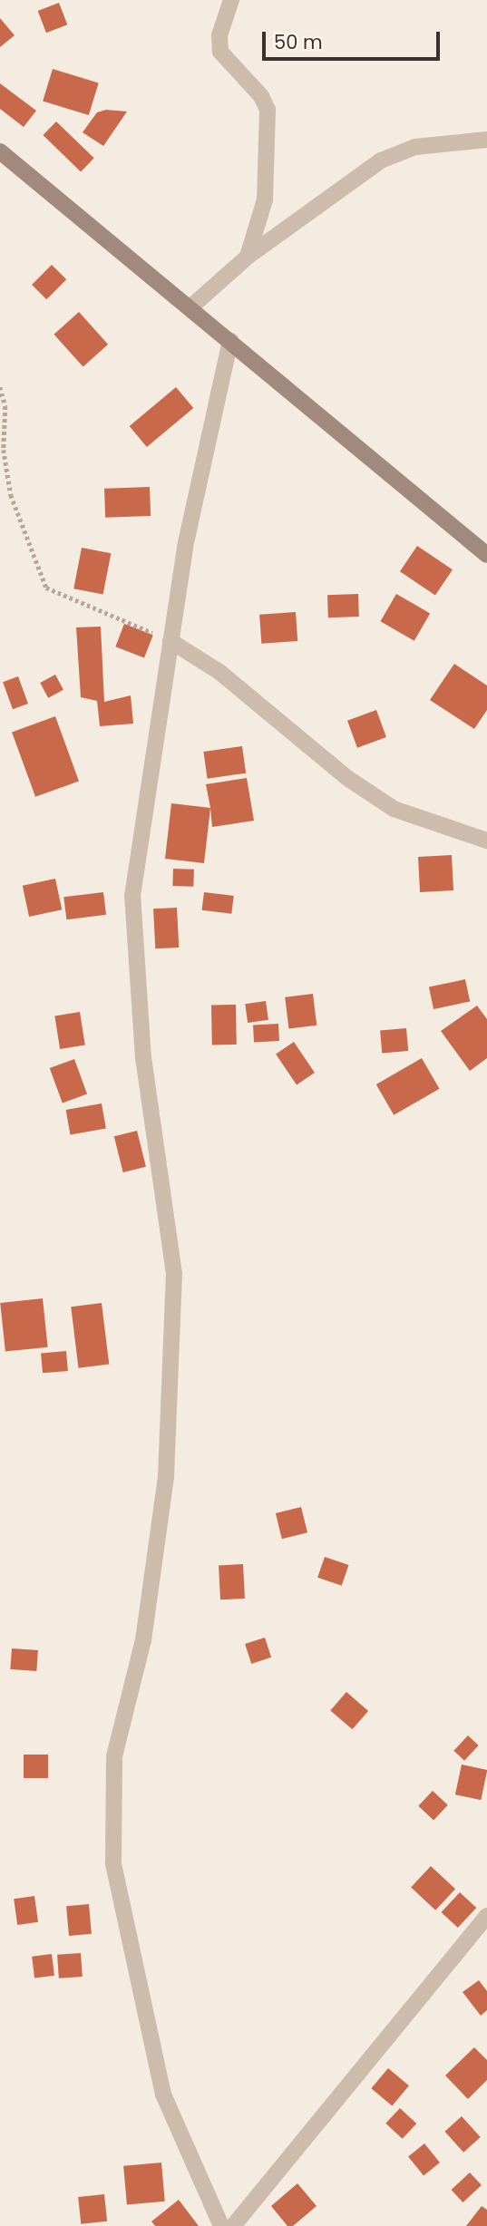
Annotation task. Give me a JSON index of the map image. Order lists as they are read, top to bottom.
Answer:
{
  "scale_bar": "50 m"
}
